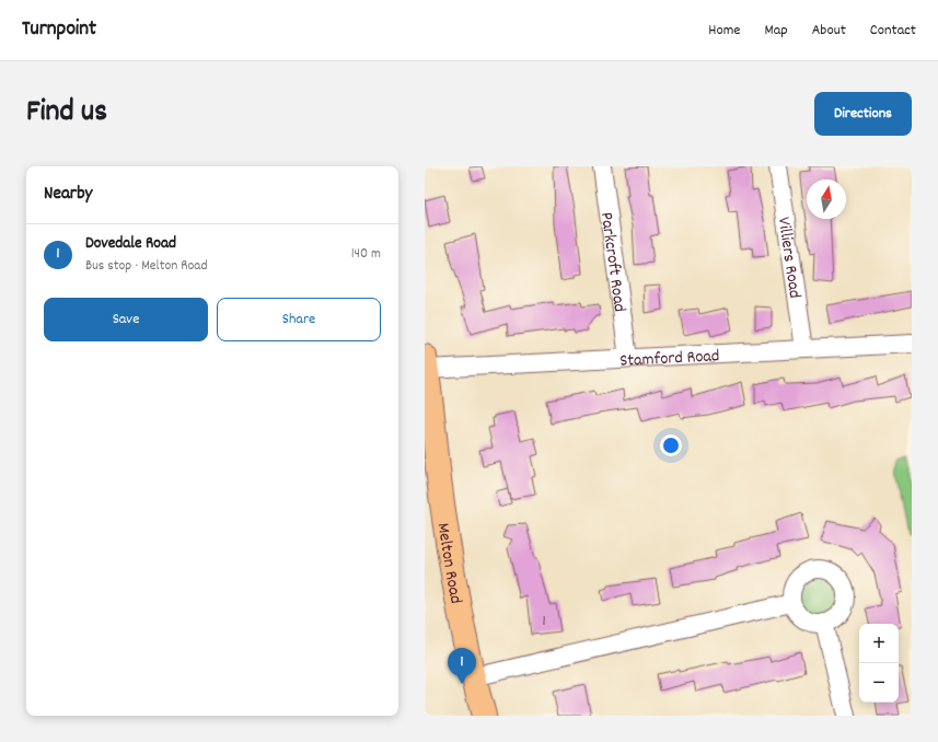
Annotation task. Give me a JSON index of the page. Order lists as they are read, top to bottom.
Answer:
{
  "streets": {
    "main road": ["Melton Road"],
    "street": ["Villiers Road", "Parkcroft Road", "Stamford Road"]
  },
  "crossings": [
    ["Villiers Road", "Stamford Road"],
    ["Parkcroft Road", "Stamford Road"],
    ["Stamford Road", "Melton Road"]
  ],
  "house_numbers": ["1"],
  "north": "top",
  "page": {
    "header": "Turnpoint",
    "nav": [
      "Home",
      "Map",
      "About",
      "Contact"
    ],
    "title": "Find us",
    "buttons": [
      "Directions",
      ["Save", "Share"]
    ],
    "heading": "Nearby",
    "list": [
      {
        "mark": "1",
        "name": "Dovedale Road",
        "note": "Bus stop · Melton Road",
        "value": "140 m"
      }
    ],
    "map_buttons": ["+", "−"],
    "pins": "1"
  }
}
